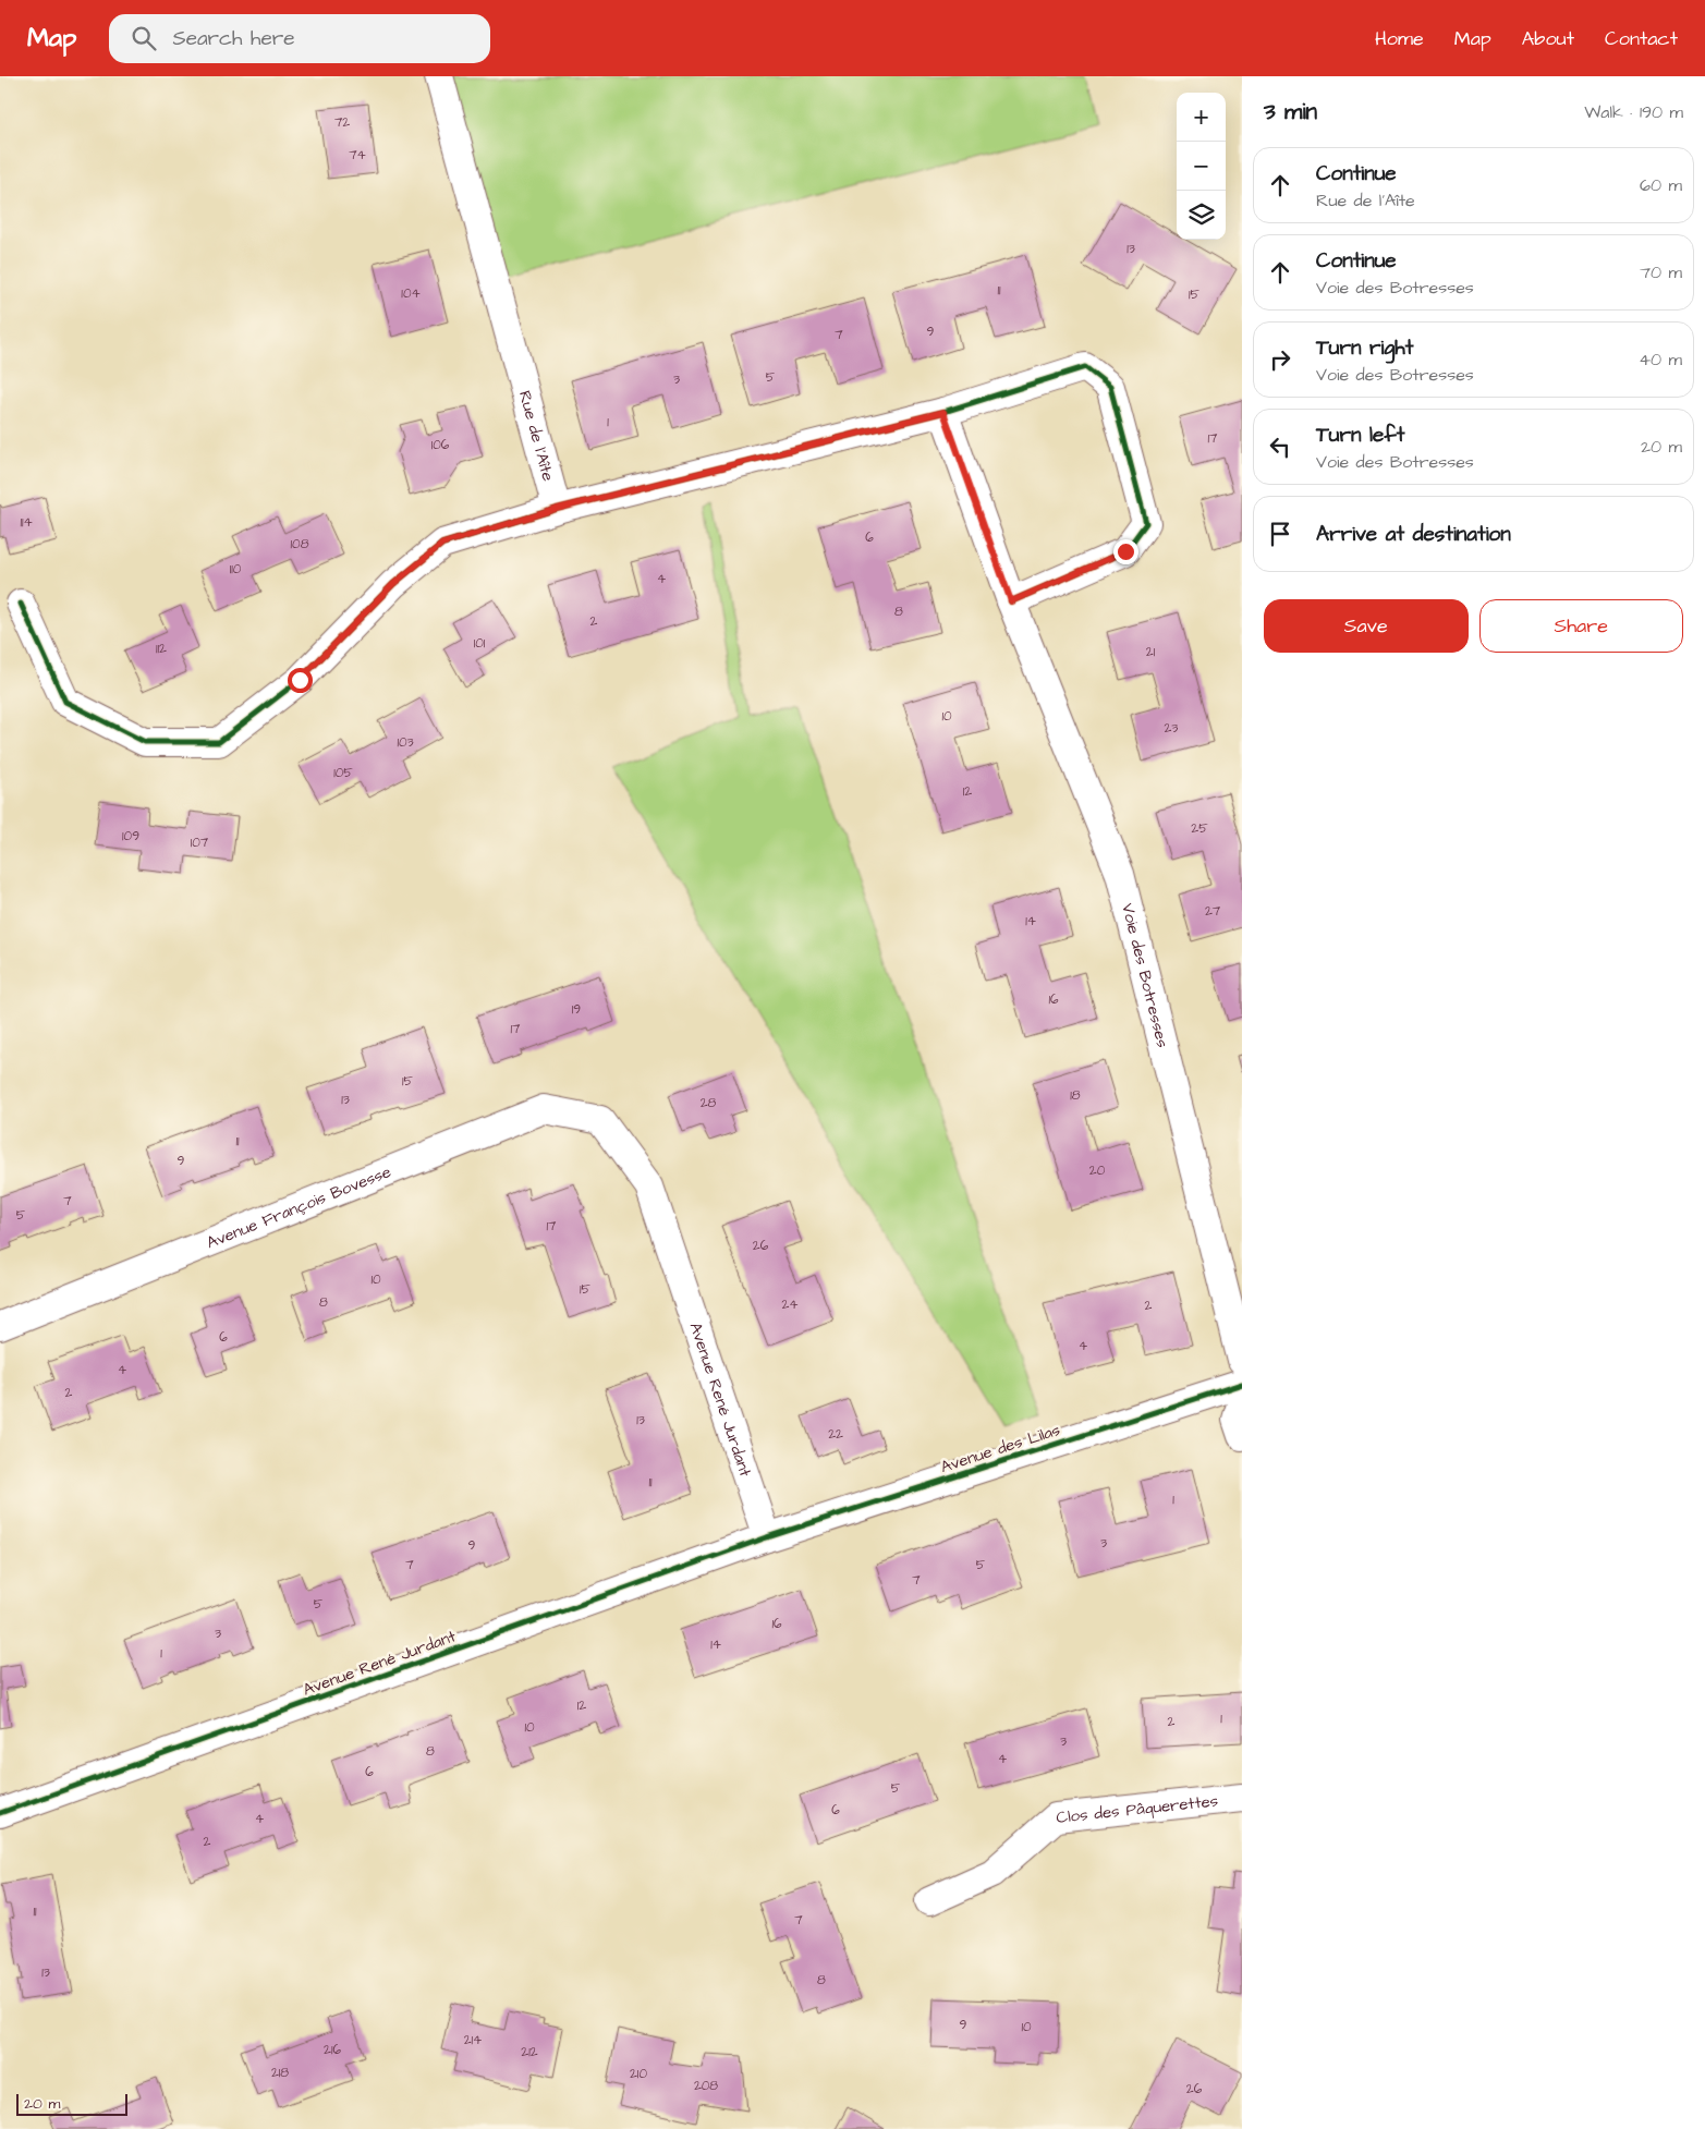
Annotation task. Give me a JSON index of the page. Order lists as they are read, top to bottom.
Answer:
{
  "streets": {
    "street": [
      "Rue de l'Aîte",
      "Voie des Botresses",
      "Avenue François Bovesse",
      "Avenue René Jurdant",
      "Avenue des Lilas",
      "Clos des Pâquerettes"
    ]
  },
  "crossings": [
    ["Avenue François Bovesse", "Avenue René Jurdant"],
    ["Avenue René Jurdant", "Avenue des Lilas"]
  ],
  "house_numbers": [
    "72",
    "74",
    "13",
    "11",
    "104",
    "15",
    "9",
    "7",
    "5",
    "3",
    "1",
    "17",
    "106",
    "114",
    "6",
    "108",
    "110",
    "4",
    "8",
    "2",
    "101",
    "112",
    "21",
    "10",
    "23",
    "103",
    "105",
    "12",
    "25",
    "109",
    "107",
    "27",
    "14",
    "16",
    "19",
    "17",
    "15",
    "18",
    "13",
    "28",
    "11",
    "9",
    "20",
    "7",
    "5",
    "17",
    "26",
    "10",
    "15",
    "8",
    "24",
    "2",
    "6",
    "4",
    "4",
    "2",
    "13",
    "22",
    "11",
    "1",
    "3",
    "9",
    "7",
    "5",
    "7",
    "5",
    "16",
    "3",
    "14",
    "1",
    "12",
    "1",
    "2",
    "10",
    "3",
    "8",
    "4",
    "6",
    "5",
    "6",
    "4",
    "2",
    "11",
    "7",
    "13",
    "8",
    "9",
    "10",
    "214",
    "216",
    "212",
    "218",
    "210",
    "208",
    "26"
  ],
  "scale_bar": "20 m",
  "page": {
    "header": "Map",
    "search": "Search here",
    "nav": [
      "Home",
      "Map",
      "About",
      "Contact"
    ],
    "heading": ["3 min", "Walk · 190 m"],
    "map_buttons": ["+", "−"],
    "list": [
      ["Continue", "Rue de l'Aîte", "60 m"],
      ["Continue", "Voie des Botresses", "70 m"],
      ["Turn right", "Voie des Botresses", "40 m"],
      ["Turn left", "Voie des Botresses", "20 m"],
      "Arrive at destination"
    ],
    "buttons": ["Save", "Share"],
    "scale": "20 m"
  }
}
